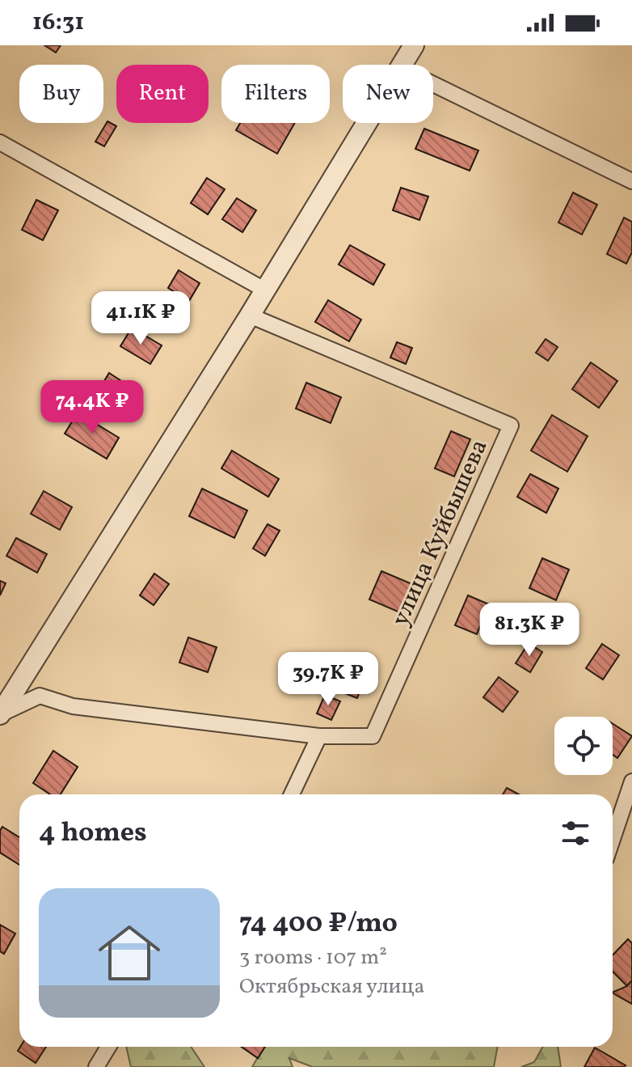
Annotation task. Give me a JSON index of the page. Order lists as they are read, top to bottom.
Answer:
{
  "streets": {
    "street": ["улица Куйбышева"]
  },
  "page": {
    "status": "16:31",
    "chip": [
      "Buy",
      "Rent",
      "Filters",
      "New"
    ],
    "price": [
      "41.1K ₽",
      "74.4K ₽",
      "81.3K ₽",
      "39.7K ₽"
    ],
    "heading": "4 homes",
    "list": [
      {
        "name": "74 400 ₽/mo",
        "note": "3 rooms · 107 m² · Октябрьская улица"
      }
    ]
  }
}
